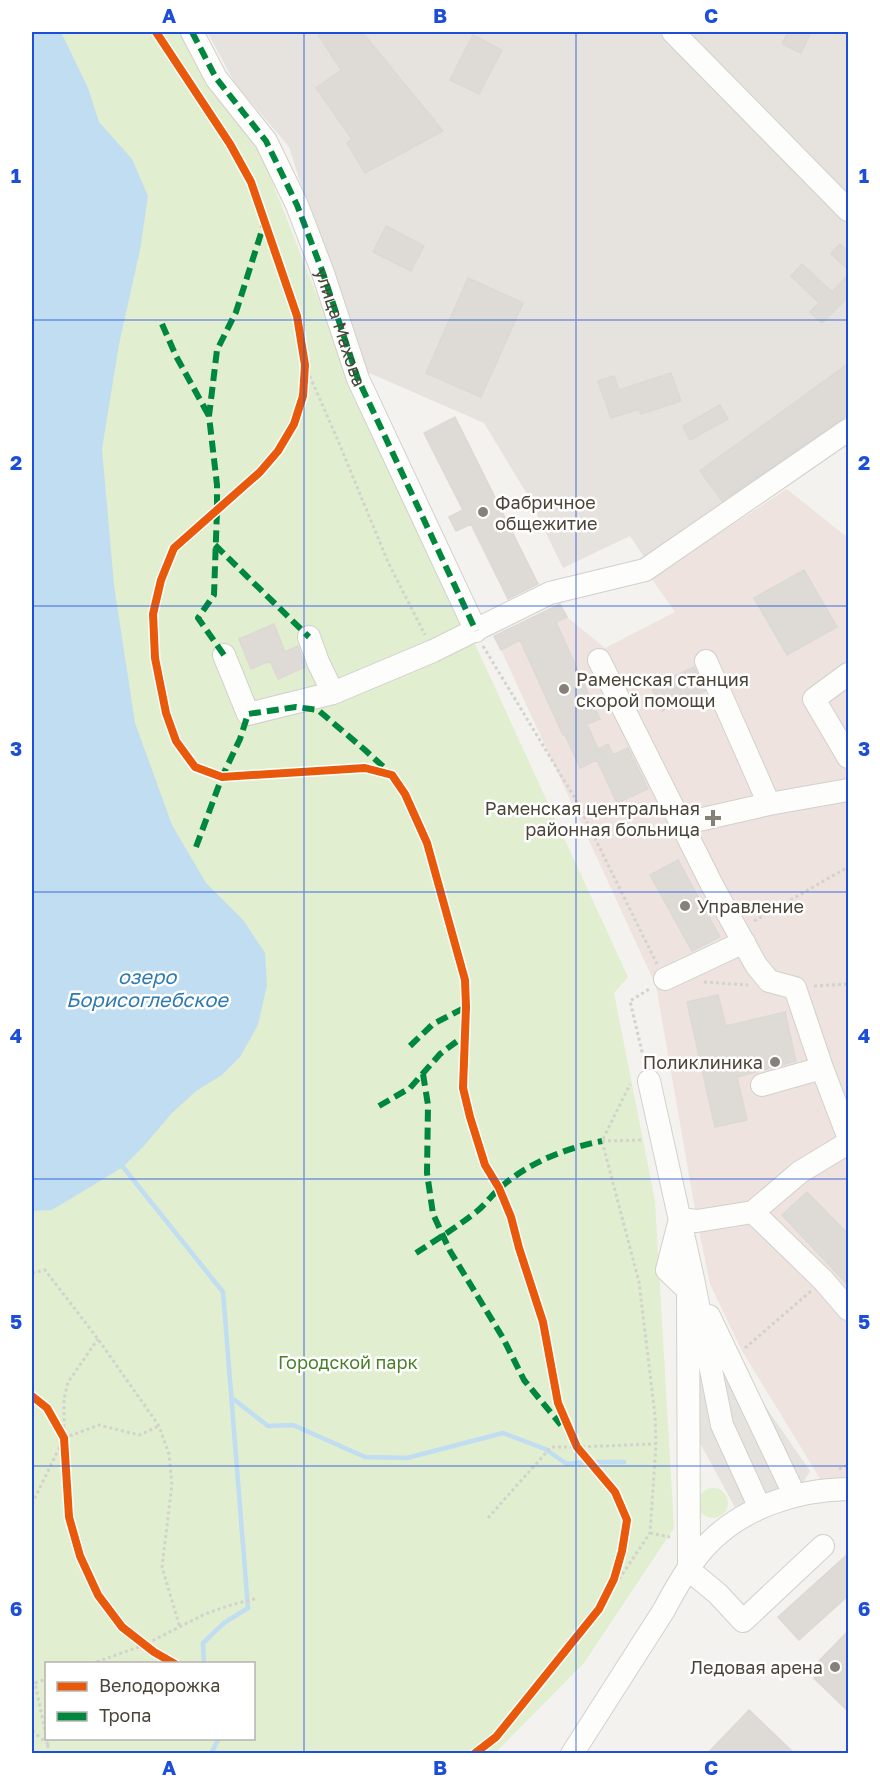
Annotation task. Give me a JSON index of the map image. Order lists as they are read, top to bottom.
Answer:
{
  "streets": {
    "street": ["улица Махова"]
  },
  "water": ["озеро Борисоглебское"],
  "parks": ["Городской парк"],
  "places": {
    "other": [
      "Фабричное общежитие",
      "Раменская станция скорой помощи",
      "Управление",
      "Поликлиника",
      "Ледовая арена"
    ],
    "health": ["Раменская центральная районная больница"]
  },
  "legend": ["Велодорожка", "Тропа"],
  "grid": {
    "columns": ["A", "B", "C"],
    "rows": [
      "1",
      "2",
      "3",
      "4",
      "5",
      "6"
    ]
  }
}
